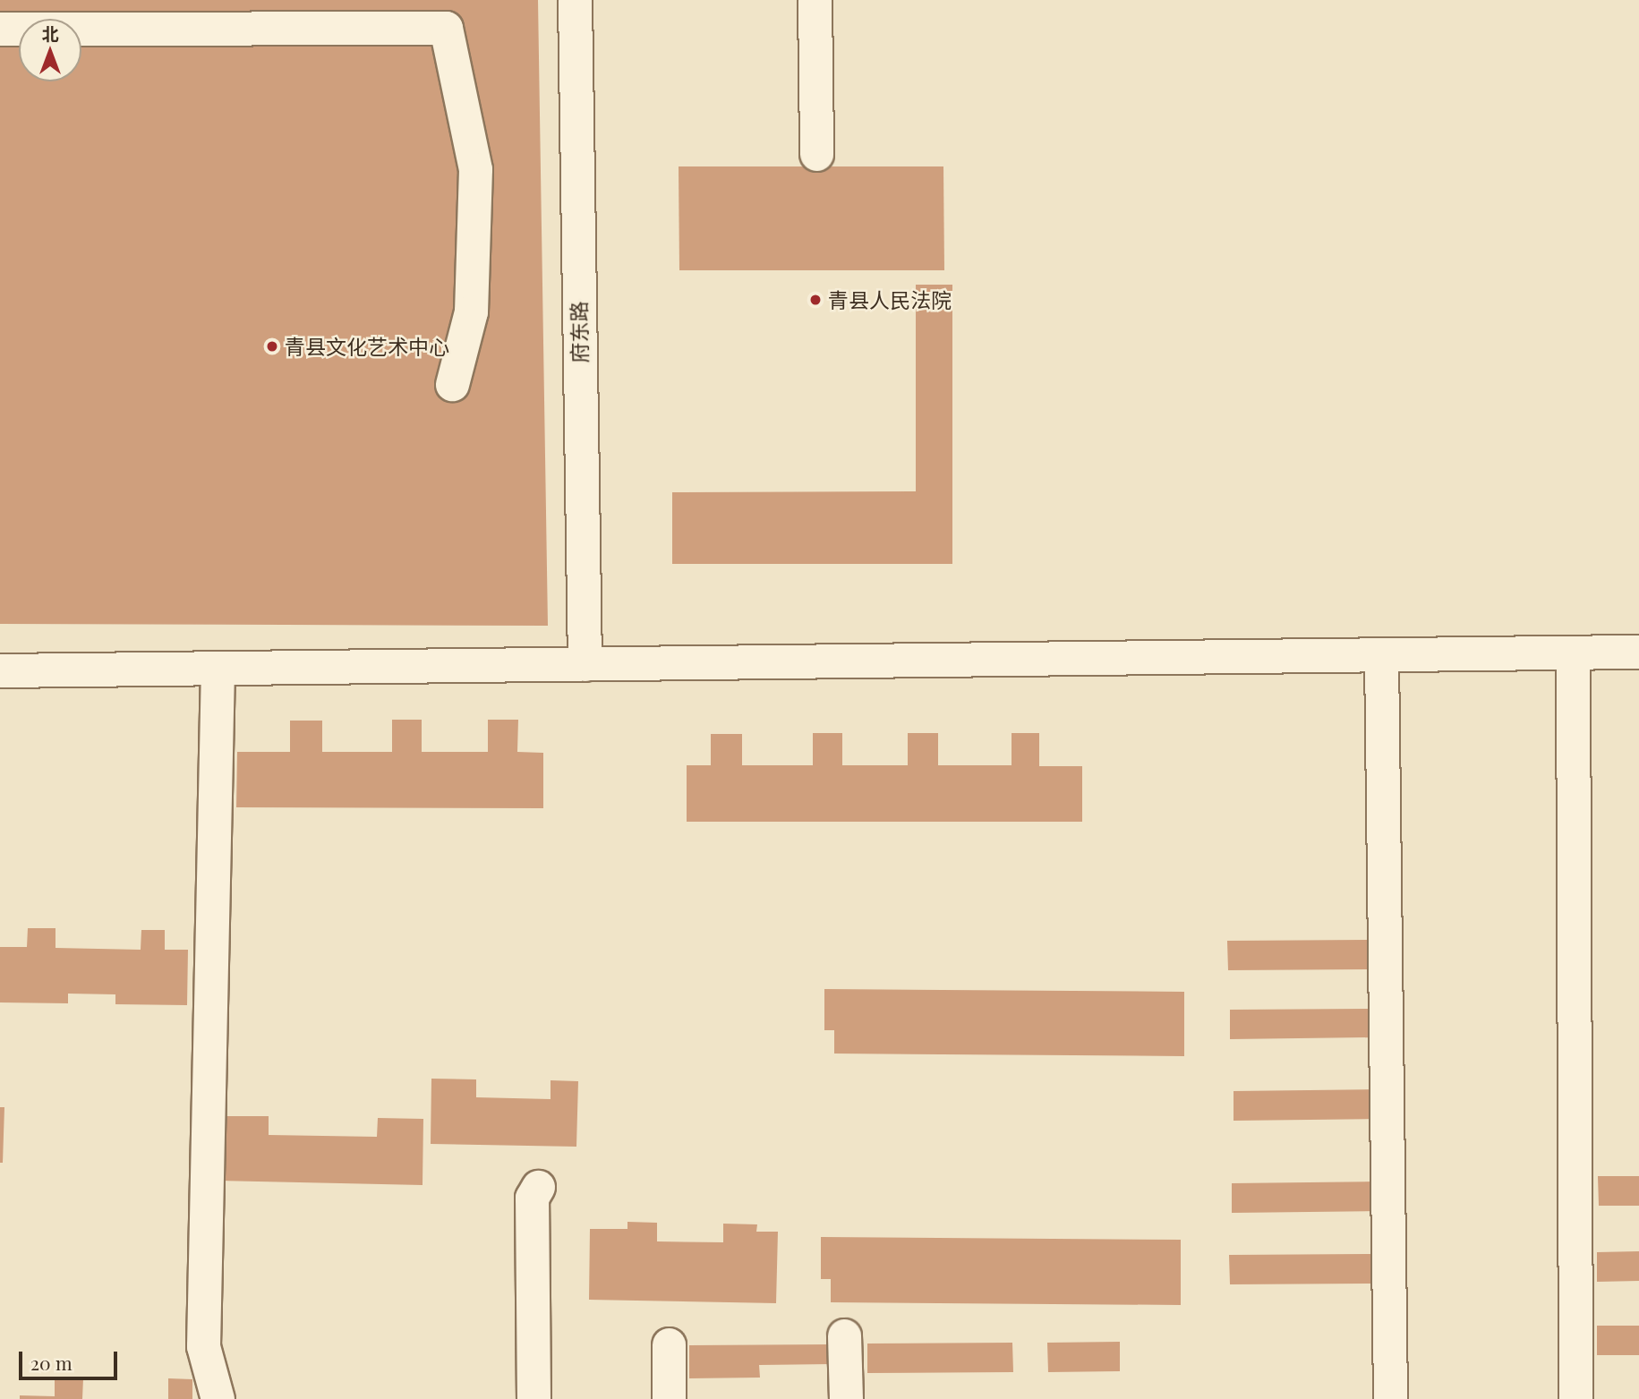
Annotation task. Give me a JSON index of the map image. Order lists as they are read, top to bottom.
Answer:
{
  "streets": {
    "street": ["府东路"]
  },
  "places": ["青县人民法院", "青县文化艺术中心"],
  "scale_bar": "20 m",
  "north": "top"
}
